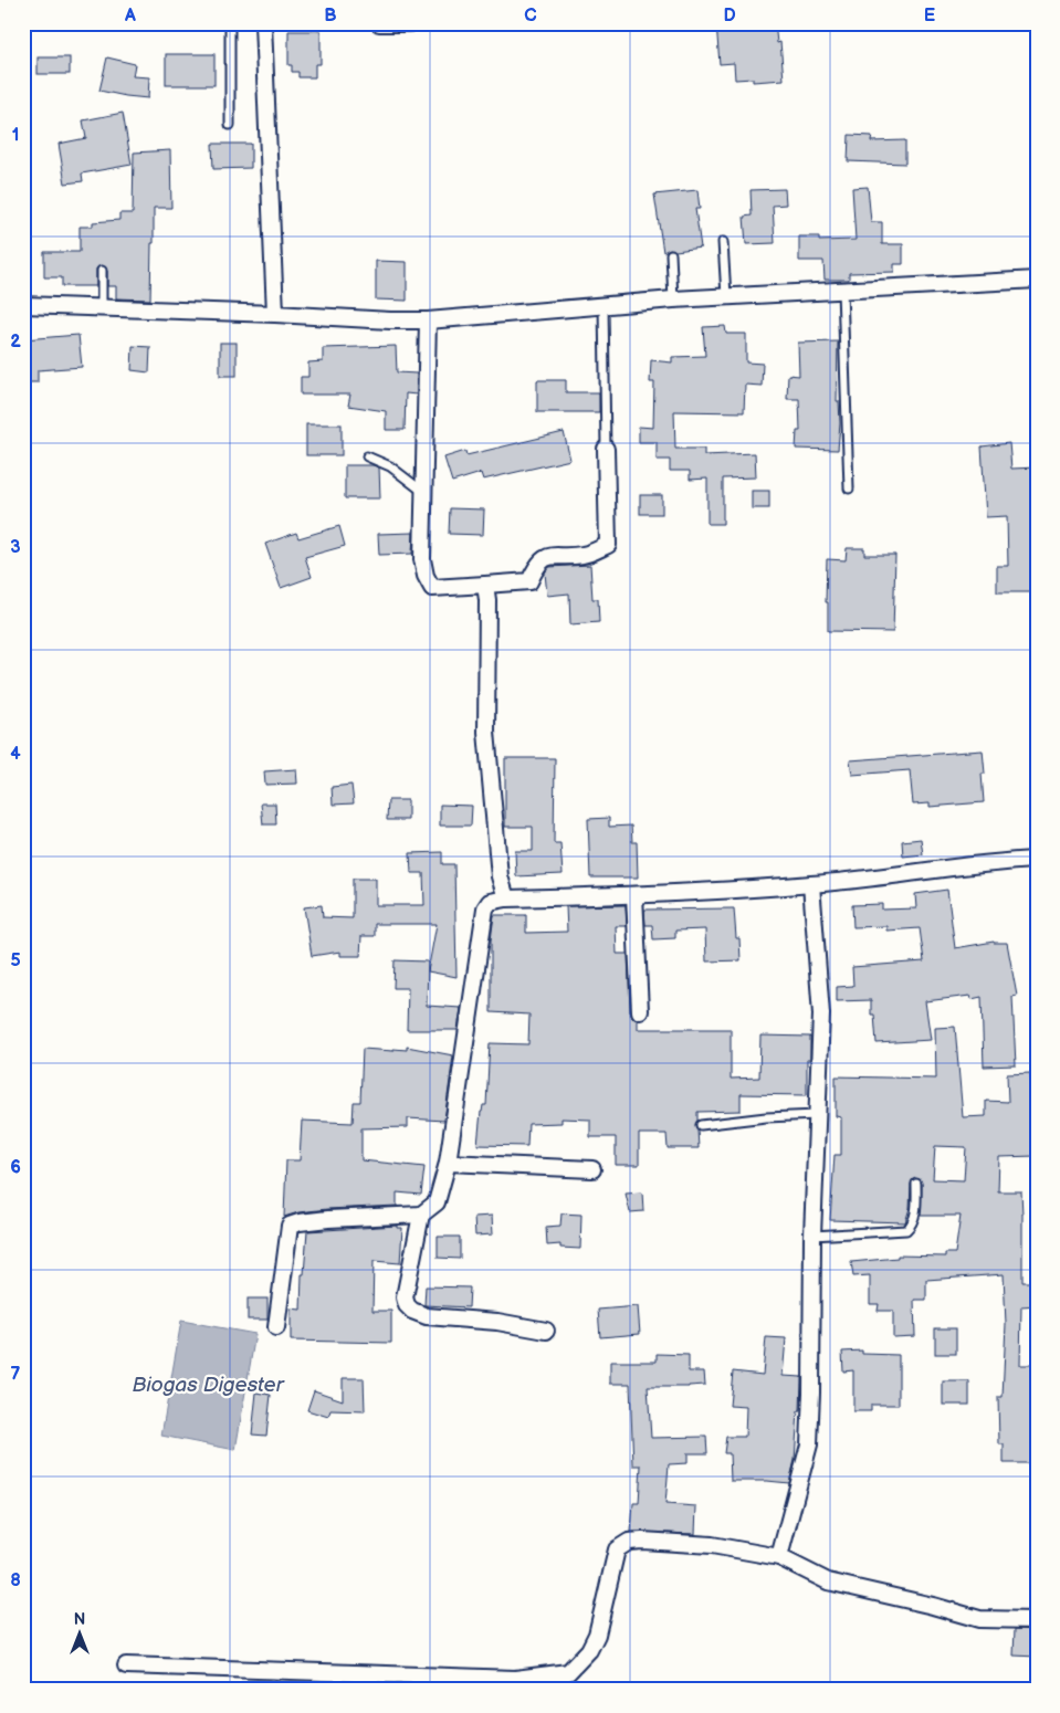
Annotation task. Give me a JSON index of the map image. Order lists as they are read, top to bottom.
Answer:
{
  "water": ["Biogas Digester"],
  "north": "top",
  "grid": {
    "columns": [
      "A",
      "B",
      "C",
      "D",
      "E"
    ],
    "rows": [
      "1",
      "2",
      "3",
      "4",
      "5",
      "6",
      "7",
      "8"
    ]
  }
}
